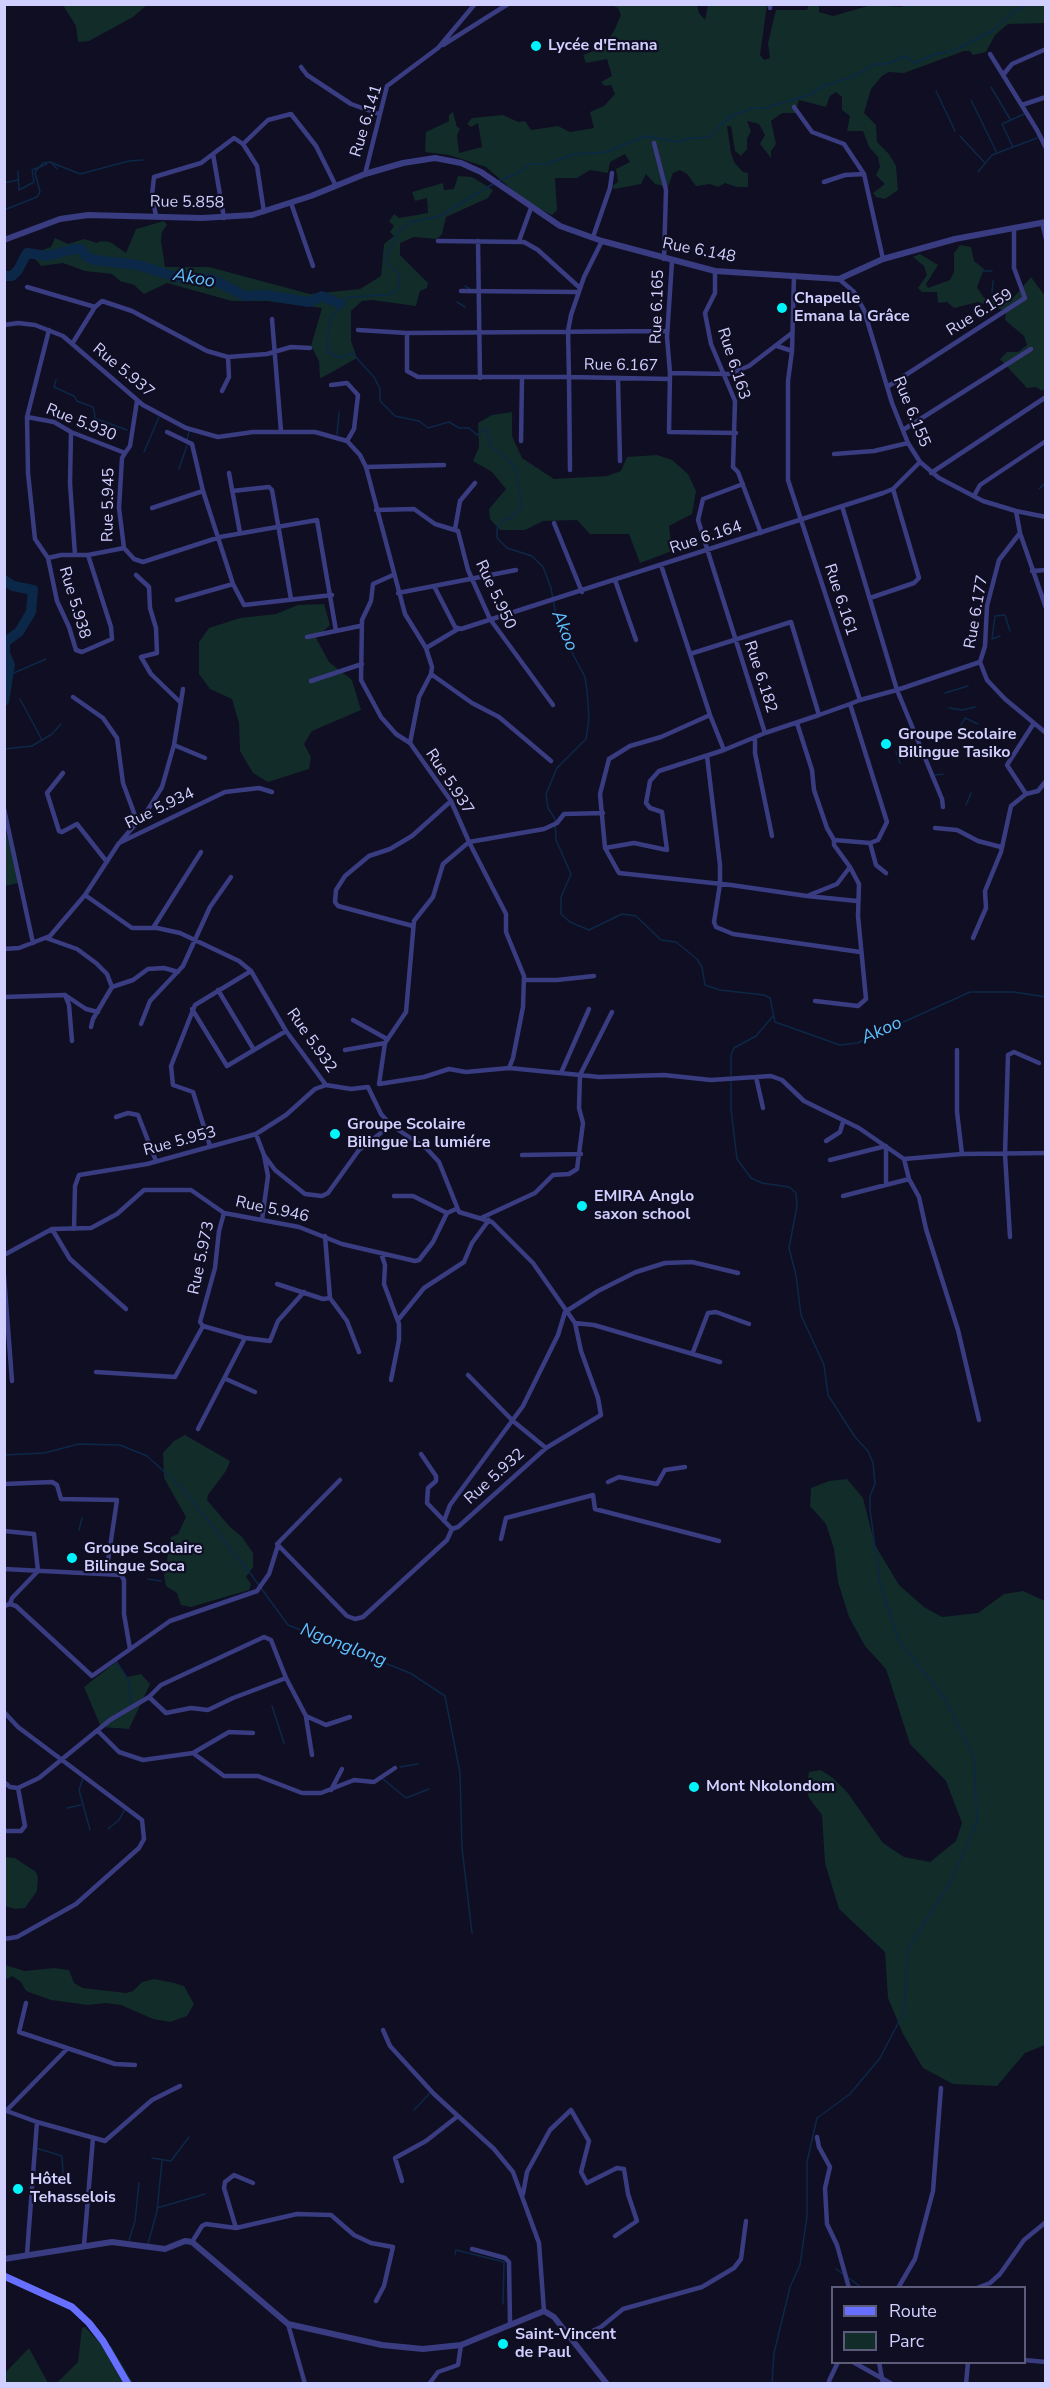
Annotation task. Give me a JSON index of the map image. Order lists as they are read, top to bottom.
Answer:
{
  "streets": {
    "street": [
      "Rue 6.141",
      "Rue 5.858",
      "Rue 6.148",
      "Rue 6.165",
      "Rue 6.159",
      "Rue 6.163",
      "Rue 6.167",
      "Rue 5.937",
      "Rue 6.155",
      "Rue 5.930",
      "Rue 5.945",
      "Rue 6.164",
      "Rue 5.950",
      "Rue 6.161",
      "Rue 5.938",
      "Rue 6.177",
      "Rue 6.182",
      "Rue 5.934",
      "Rue 5.932",
      "Rue 5.953",
      "Rue 5.946",
      "Rue 5.973"
    ]
  },
  "crossings": [
    ["Rue 6.141", "Rue 5.858"],
    ["Rue 6.141", "Rue 6.148"],
    ["Rue 5.858", "Rue 6.148"],
    ["Rue 6.148", "Rue 6.165"],
    ["Rue 6.148", "Rue 6.159"],
    ["Rue 6.148", "Rue 6.163"],
    ["Rue 6.148", "Rue 6.167"],
    ["Rue 6.148", "Rue 6.155"],
    ["Rue 6.148", "Rue 6.161"],
    ["Rue 6.165", "Rue 6.163"],
    ["Rue 6.165", "Rue 6.167"],
    ["Rue 6.159", "Rue 6.155"],
    ["Rue 6.163", "Rue 6.167"],
    ["Rue 6.163", "Rue 6.164"],
    ["Rue 6.163", "Rue 6.182"],
    ["Rue 5.937", "Rue 5.930"],
    ["Rue 6.155", "Rue 6.164"],
    ["Rue 5.930", "Rue 5.945"],
    ["Rue 5.945", "Rue 5.938"],
    ["Rue 6.164", "Rue 5.950"],
    ["Rue 6.164", "Rue 6.161"],
    ["Rue 6.164", "Rue 6.182"],
    ["Rue 5.934", "Rue 5.932"],
    ["Rue 5.932", "Rue 5.953"],
    ["Rue 5.953", "Rue 5.946"],
    ["Rue 5.946", "Rue 5.973"]
  ],
  "water": ["Akoo", "Ngonglong"],
  "places": [
    "Lycée d'Emana",
    "Chapelle Emana la Grâce",
    "Groupe Scolaire Bilingue Tasiko",
    "Groupe Scolaire Bilingue La lumiére",
    "EMIRA Anglo saxon school",
    "Groupe Scolaire Bilingue Soca",
    "Mont Nkolondom",
    "Hôtel Tehasselois",
    "Saint-Vincent de Paul"
  ],
  "legend": ["Route", "Parc"]
}
